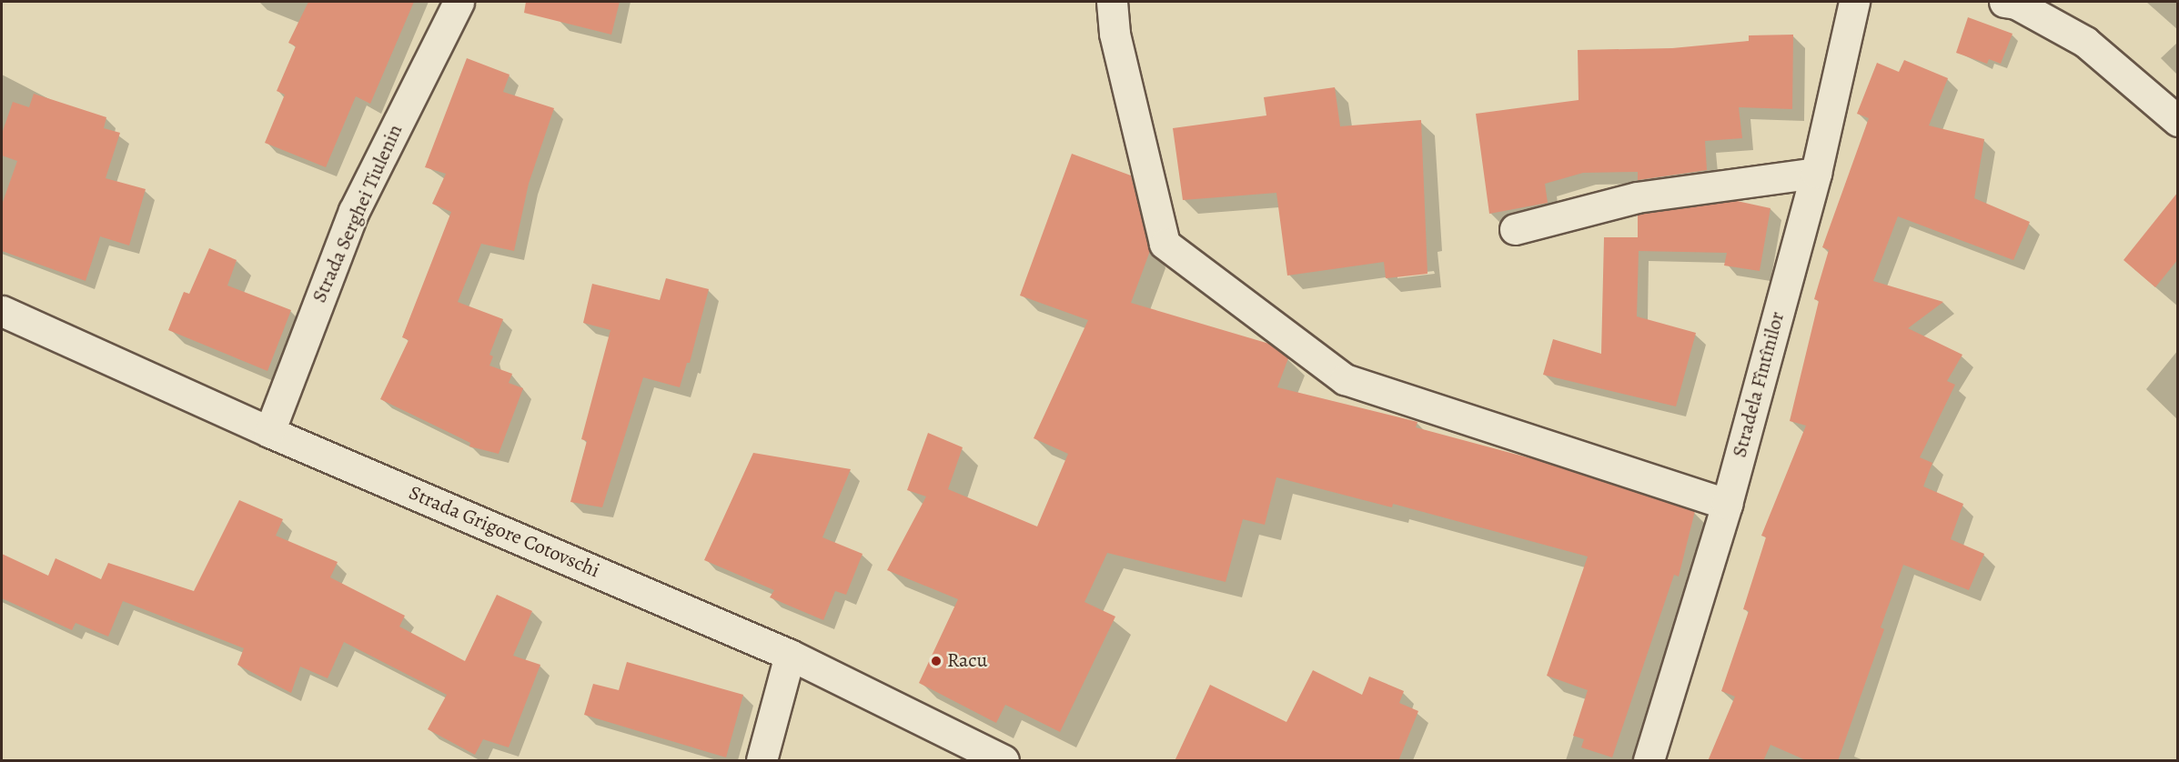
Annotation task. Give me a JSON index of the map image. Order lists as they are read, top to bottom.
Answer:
{
  "streets": {
    "street": ["Strada Serghei Tiulenin", "Stradela Fîntînilor", "Strada Grigore Cotovschi"]
  },
  "crossings": [
    ["Strada Serghei Tiulenin", "Strada Grigore Cotovschi"]
  ],
  "places": ["Racu"]
}
